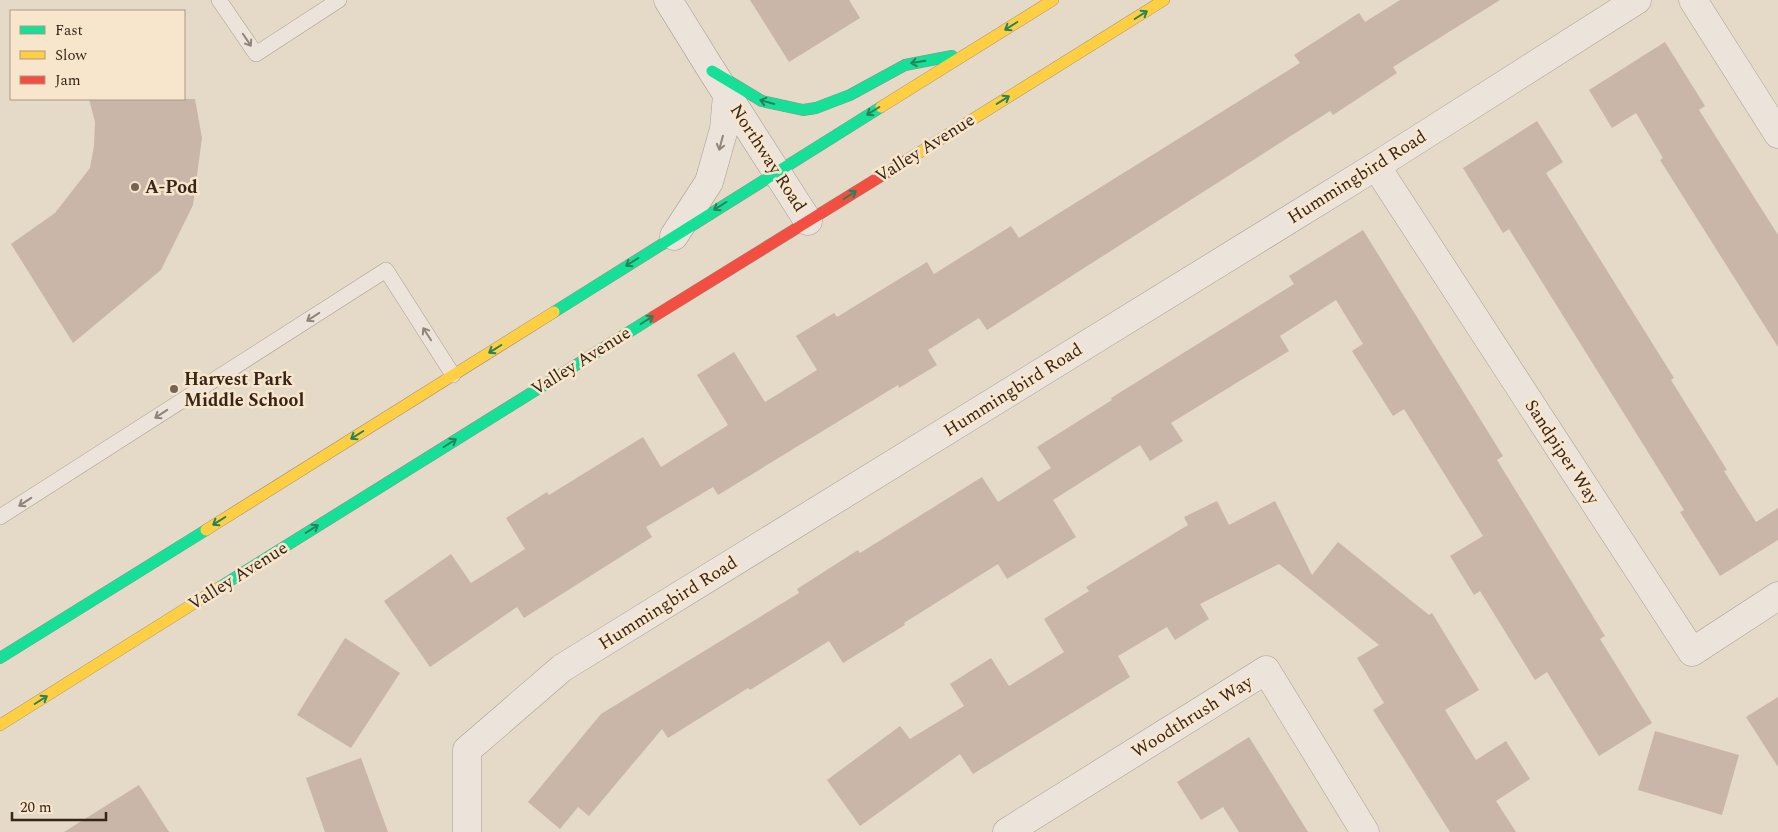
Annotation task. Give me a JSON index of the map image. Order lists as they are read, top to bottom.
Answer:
{
  "streets": {
    "main road": ["Valley Avenue"],
    "street": [
      "Northway Road",
      "Hummingbird Road",
      "Sandpiper Way",
      "Woodthrush Way"
    ]
  },
  "crossings": [
    ["Valley Avenue", "Northway Road"],
    ["Hummingbird Road", "Sandpiper Way"]
  ],
  "one_way": ["Northway Road"],
  "places": ["A-Pod", "Harvest Park Middle School"],
  "legend": ["Fast", "Slow", "Jam"],
  "scale_bar": "20 m"
}
